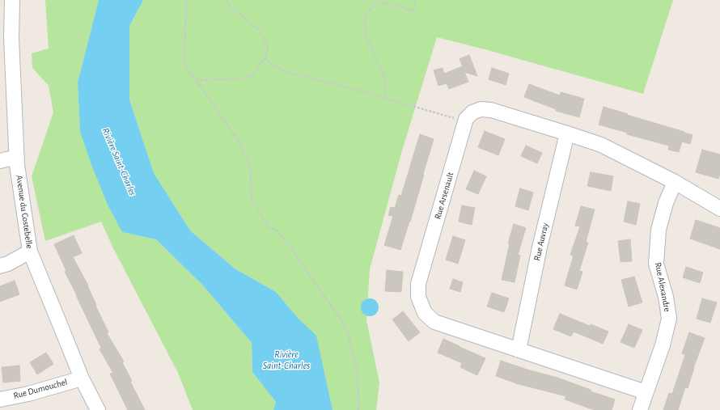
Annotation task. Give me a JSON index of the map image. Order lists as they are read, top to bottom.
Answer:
{
  "streets": {
    "street": [
      "Rue Arsenault",
      "Avenue du Costebelle",
      "Rue Auvray",
      "Rue Alexandre",
      "Rue Dumouchel"
    ]
  },
  "crossings": [
    ["Rue Arsenault", "Rue Auvray"],
    ["Rue Arsenault", "Rue Alexandre"],
    ["Avenue du Costebelle", "Rue Dumouchel"]
  ],
  "water": ["Rivière Saint-Charles"]
}
